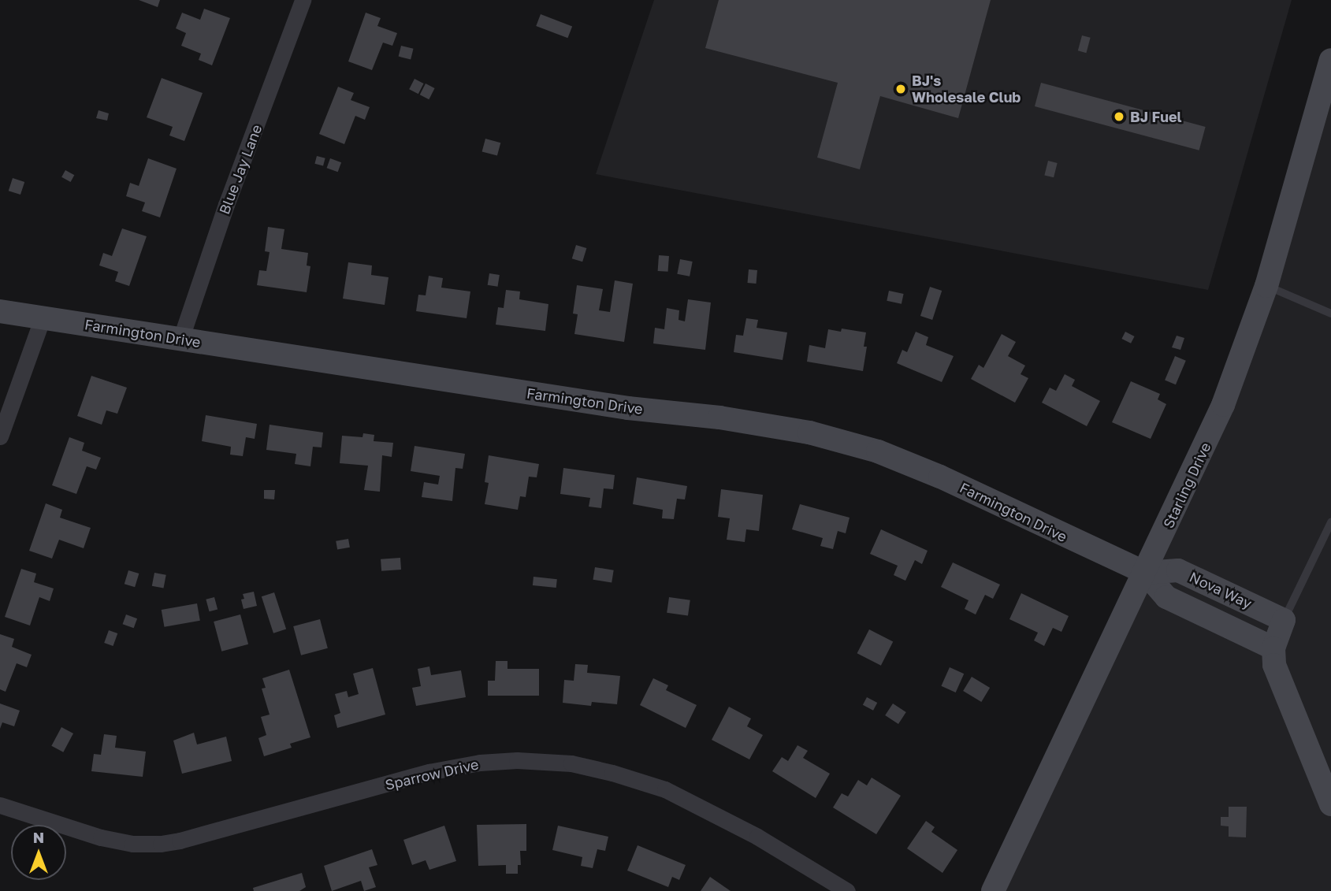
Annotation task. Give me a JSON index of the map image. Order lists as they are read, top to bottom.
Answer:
{
  "streets": {
    "street": [
      "Blue Jay Lane",
      "Farmington Drive",
      "Starling Drive",
      "Nova Way",
      "Sparrow Drive"
    ]
  },
  "crossings": [
    ["Blue Jay Lane", "Farmington Drive"],
    ["Farmington Drive", "Starling Drive"],
    ["Farmington Drive", "Nova Way"],
    ["Starling Drive", "Nova Way"]
  ],
  "places": ["BJ's Wholesale Club", "BJ Fuel"],
  "north": "top"
}
